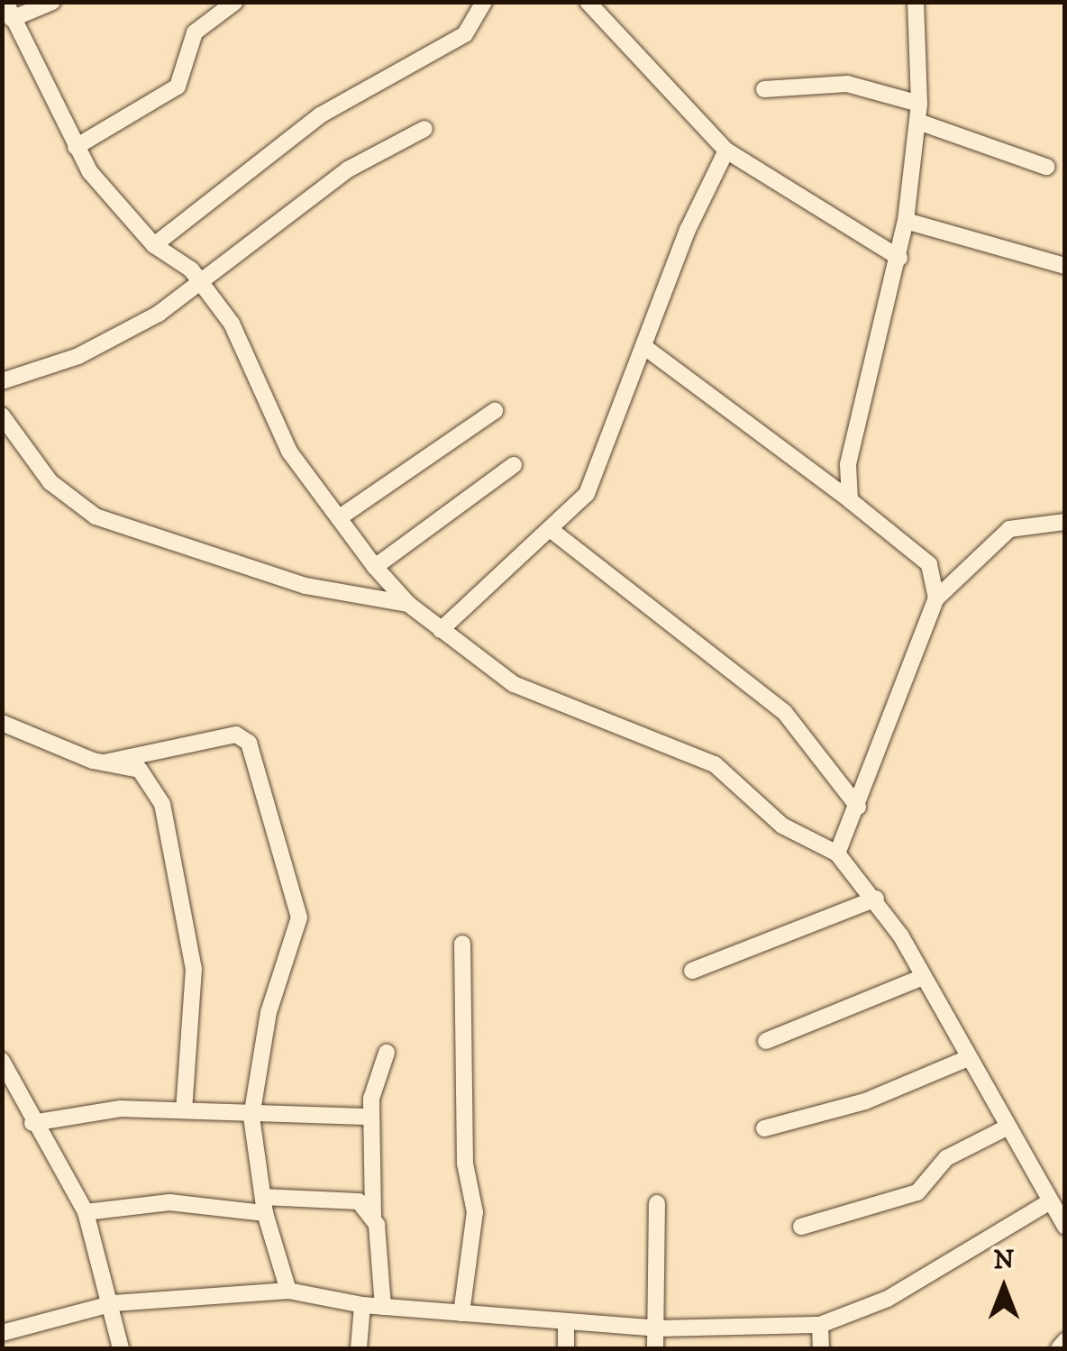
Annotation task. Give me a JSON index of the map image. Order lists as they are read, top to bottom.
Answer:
{
  "north": "top"
}
